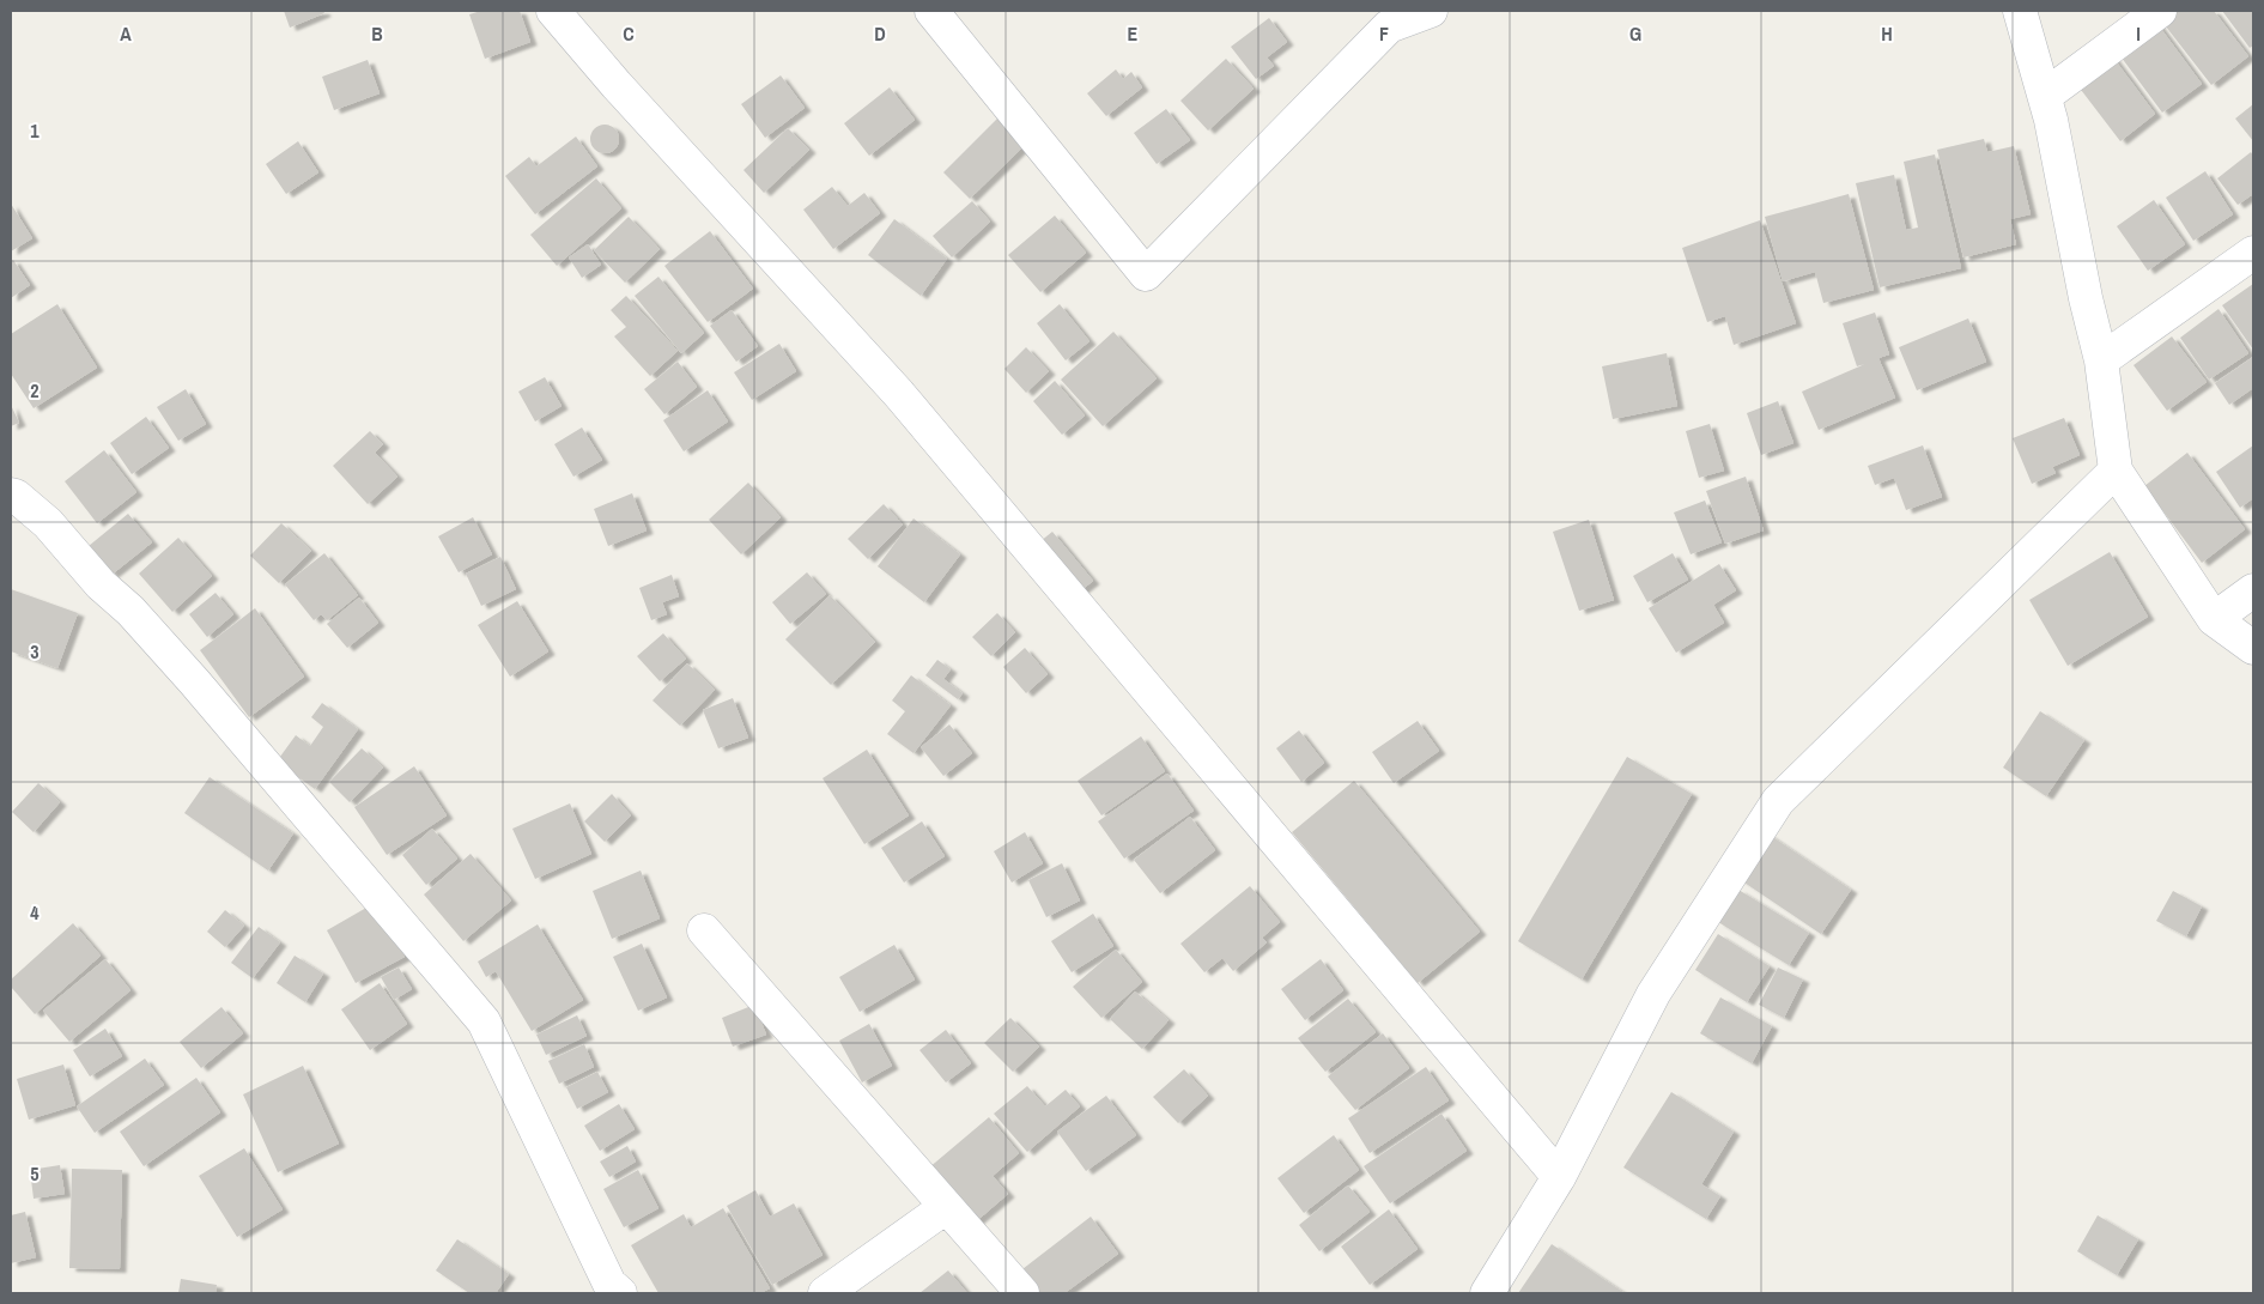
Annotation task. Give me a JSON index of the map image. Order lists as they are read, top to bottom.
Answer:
{
  "grid": {
    "columns": [
      "A",
      "B",
      "C",
      "D",
      "E",
      "F",
      "G",
      "H",
      "I"
    ],
    "rows": [
      "1",
      "2",
      "3",
      "4",
      "5"
    ]
  }
}
